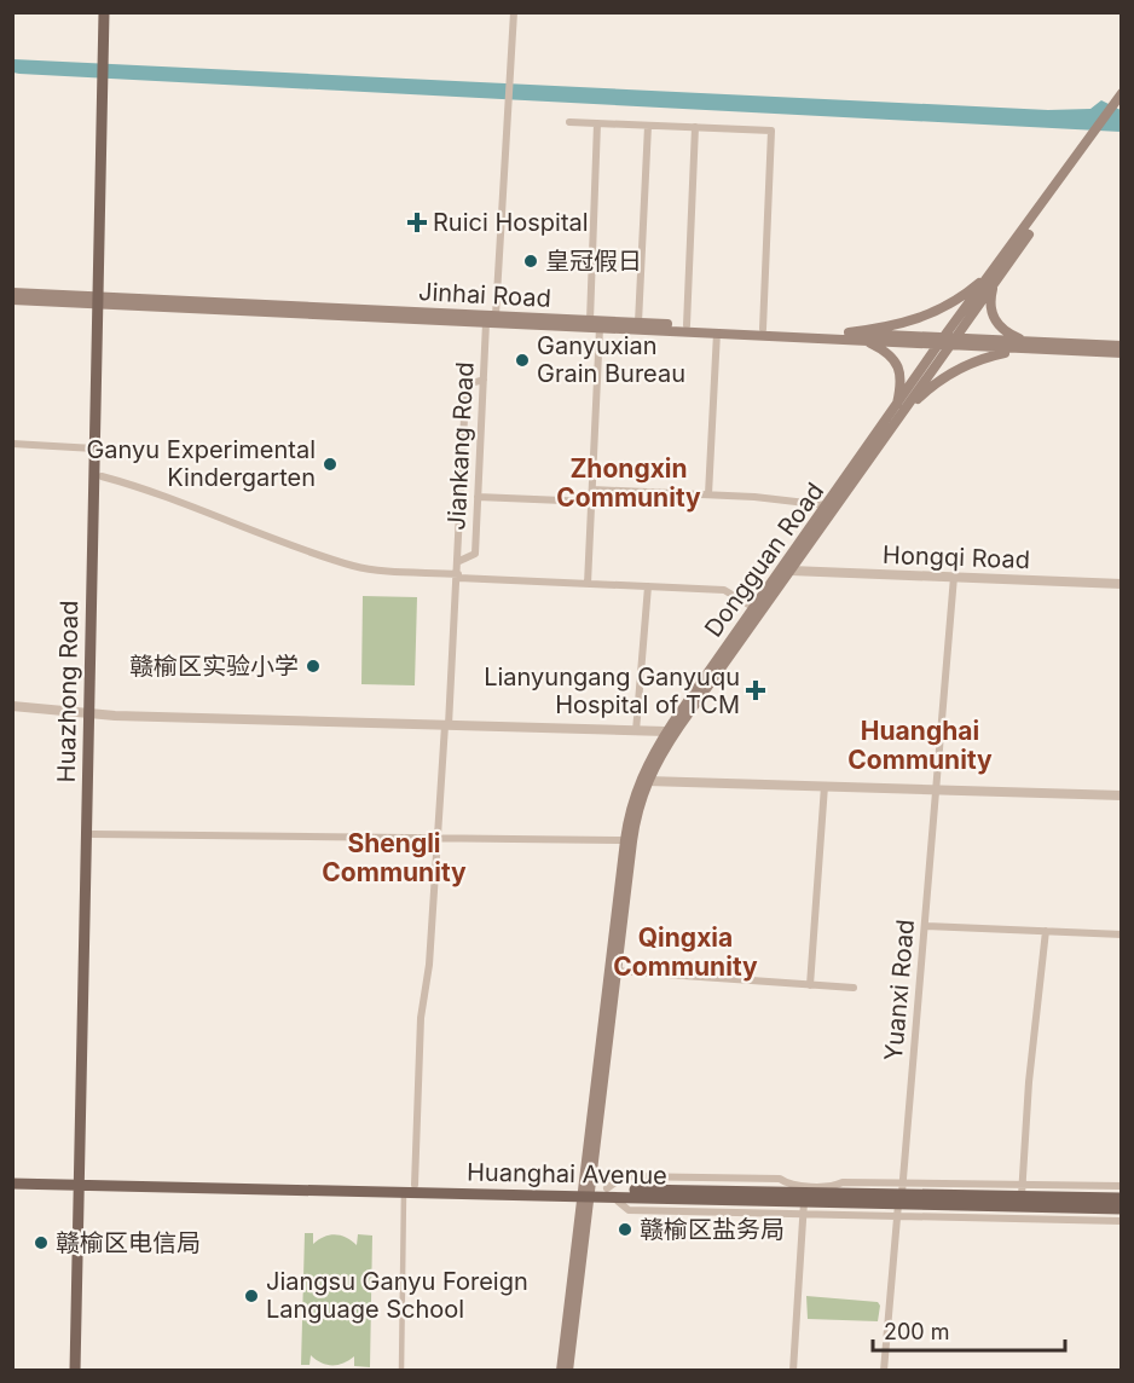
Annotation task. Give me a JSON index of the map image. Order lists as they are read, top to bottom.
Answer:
{
  "streets": {
    "main road": [
      "Jinhai Road",
      "Dongguan Road",
      "Huazhong Road",
      "Huanghai Avenue"
    ],
    "street": ["Jiankang Road", "Hongqi Road", "Yuanxi Road"]
  },
  "crossings": [
    ["Jinhai Road", "Jiankang Road"],
    ["Jinhai Road", "Dongguan Road"],
    ["Jinhai Road", "Huazhong Road"],
    ["Hongqi Road", "Dongguan Road"],
    ["Hongqi Road", "Yuanxi Road"],
    ["Dongguan Road", "Huanghai Avenue"],
    ["Huazhong Road", "Huanghai Avenue"],
    ["Yuanxi Road", "Huanghai Avenue"]
  ],
  "districts": [
    "Zhongxin Community",
    "Huanghai Community",
    "Shengli Community",
    "Qingxia Community"
  ],
  "places": {
    "health": ["Ruici Hospital", "Lianyungang Ganyuqu Hospital of TCM"],
    "other": [
      "皇冠假日",
      "Ganyuxian Grain Bureau",
      "Ganyu Experimental Kindergarten",
      "赣榆区实验小学",
      "赣榆区盐务局",
      "赣榆区电信局",
      "Jiangsu Ganyu Foreign Language School"
    ]
  },
  "scale_bar": "200 m"
}
